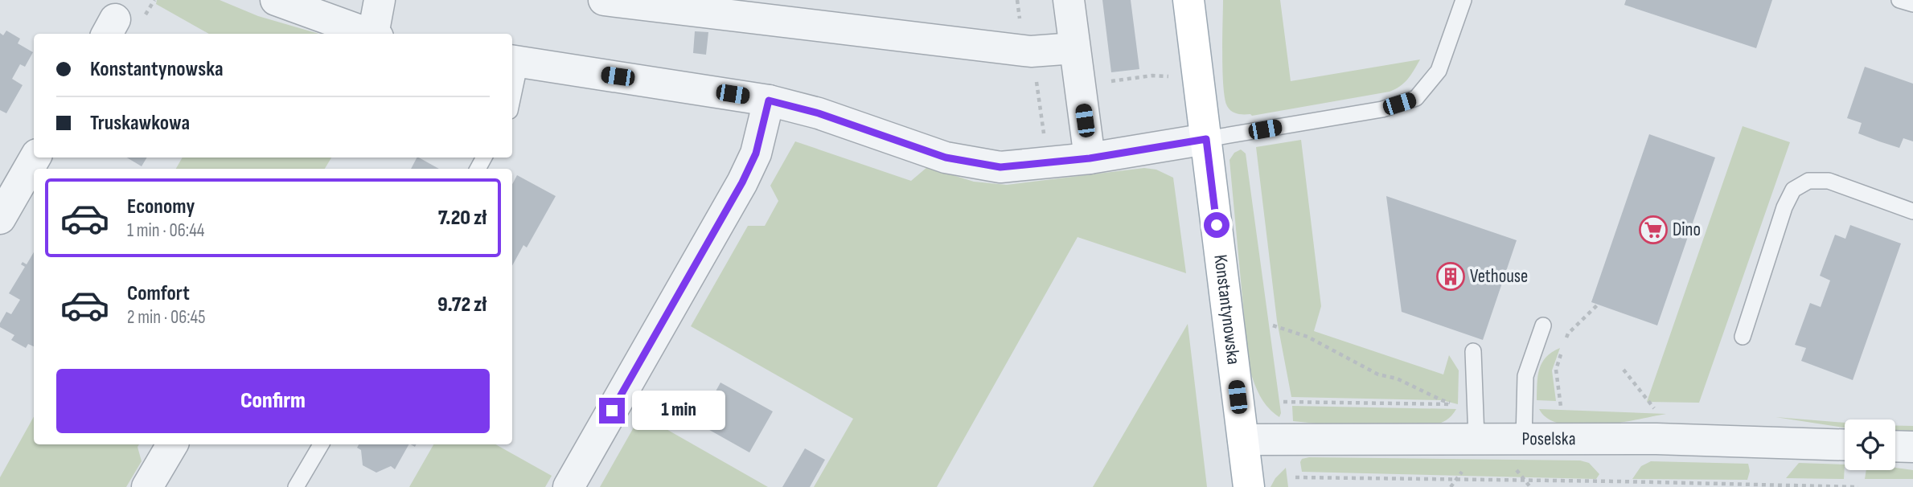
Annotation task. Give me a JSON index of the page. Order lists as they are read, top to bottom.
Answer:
{
  "streets": {
    "main road": ["Konstantynowska"],
    "street": ["Poselska"]
  },
  "crossings": [
    ["Konstantynowska", "Poselska"]
  ],
  "places": {
    "supermarket": ["Dino"],
    "building": ["Vethouse"]
  },
  "page": {
    "banner": ["Konstantynowska", "Truskawkowa"],
    "list": [
      {
        "name": "Economy",
        "note": "1 min · 06:44",
        "value": "7.20 zł"
      },
      {
        "name": "Comfort",
        "note": "2 min · 06:45",
        "value": "9.72 zł"
      }
    ],
    "buttons": "Confirm",
    "bubble": "1 min"
  }
}
